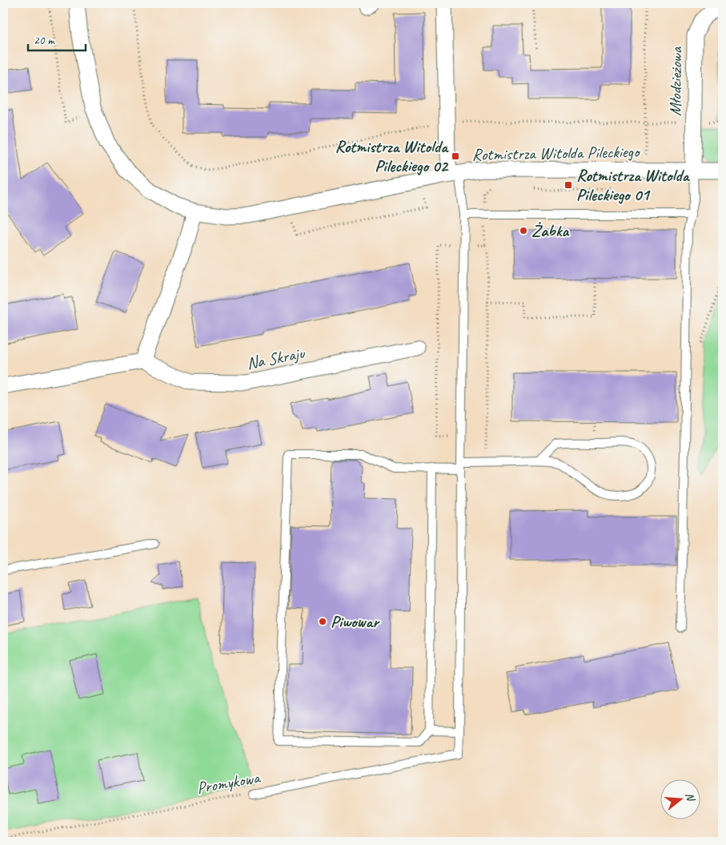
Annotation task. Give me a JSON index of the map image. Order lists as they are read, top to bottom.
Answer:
{
  "streets": {
    "street": ["Młodzieżowa", "Rotmistrza Witolda Pileckiego", "Na Skraju"],
    "lane": ["Promykowa"]
  },
  "crossings": [
    ["Młodzieżowa", "Rotmistrza Witolda Pileckiego"]
  ],
  "places": {
    "transit": ["Rotmistrza Witolda Pileckiego 02", "Rotmistrza Witolda Pileckiego 01"],
    "other": ["Żabka", "Piwowar"]
  },
  "scale_bar": "20 m",
  "north": "right"
}
